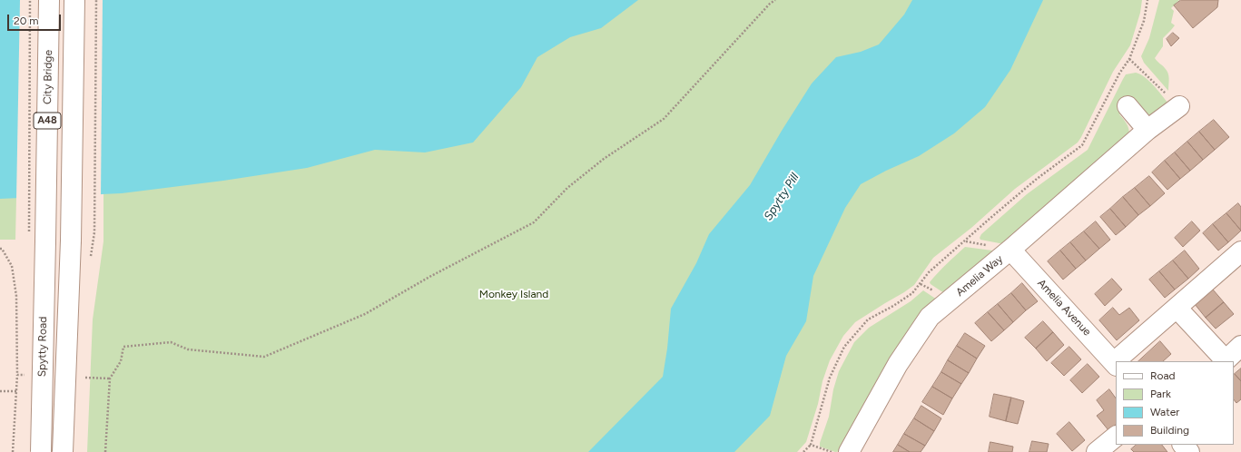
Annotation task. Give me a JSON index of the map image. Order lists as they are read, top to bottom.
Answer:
{
  "streets": {
    "street": [
      "City Bridge",
      "A48",
      "Amelia Way",
      "Amelia Avenue",
      "Spytty Road"
    ]
  },
  "crossings": [
    ["City Bridge", "Spytty Road"],
    ["Amelia Way", "Amelia Avenue"]
  ],
  "water": ["Spytty Pill"],
  "parks": ["Monkey Island"],
  "legend": [
    "Road",
    "Park",
    "Water",
    "Building"
  ],
  "scale_bar": "20 m"
}
